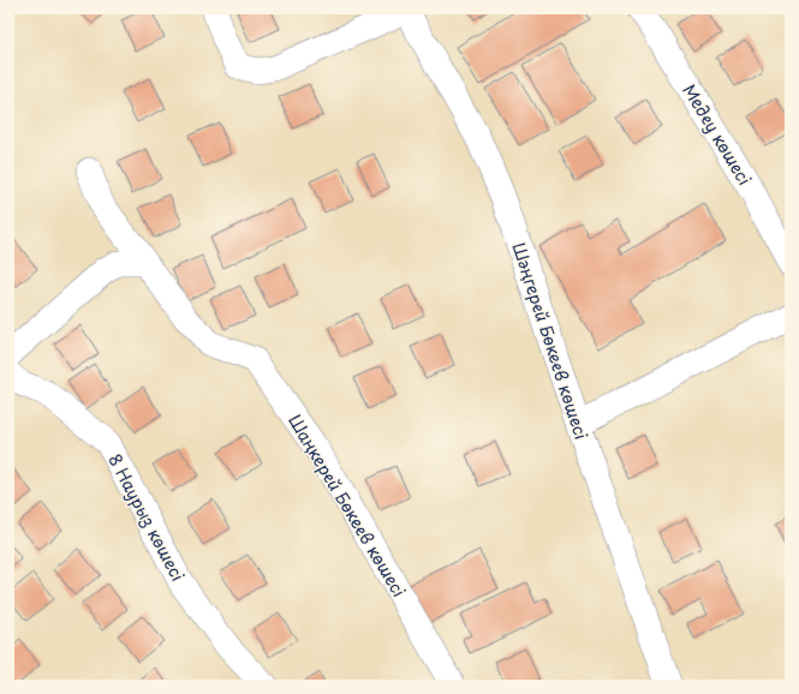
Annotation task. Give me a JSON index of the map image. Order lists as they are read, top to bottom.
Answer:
{
  "streets": {
    "street": [
      "Медеу көшесі",
      "Шәңгерей Бөкеев көшесі",
      "Шаңкерей Бөкеев көшесі",
      "8 Наурыз көшесі"
    ]
  }
}
